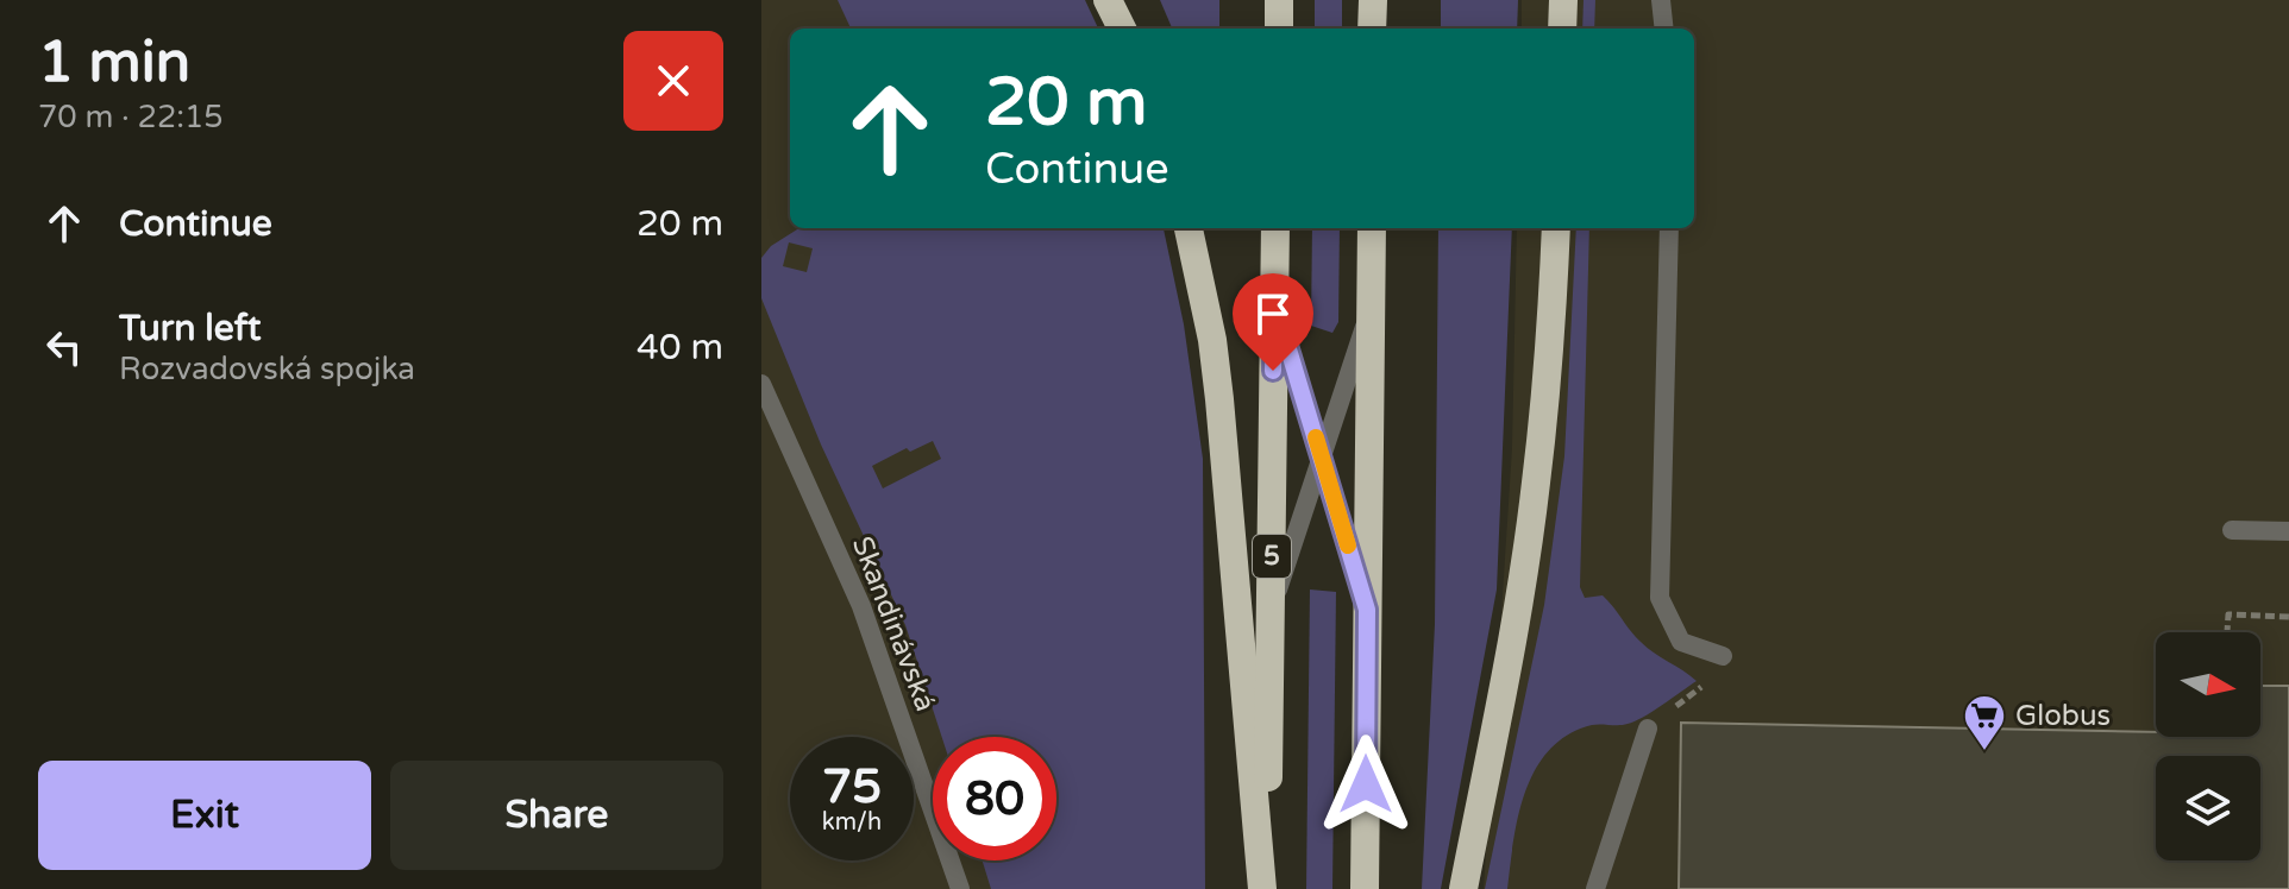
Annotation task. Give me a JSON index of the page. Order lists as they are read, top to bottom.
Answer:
{
  "streets": {
    "highway": ["5"],
    "lane": ["Skandinávská"]
  },
  "places": {
    "supermarket": ["Globus"]
  },
  "north": "right",
  "page": {
    "heading": ["1 min", "70 m · 22:15"],
    "turn": ["20 m", "Continue"],
    "list": [
      {
        "name": "Continue",
        "value": "20 m"
      },
      {
        "name": "Turn left",
        "note": "Rozvadovská spojka",
        "value": "40 m"
      }
    ],
    "speed": "75 km/h",
    "limit": "80",
    "buttons": ["Exit", "Share"]
  }
}
